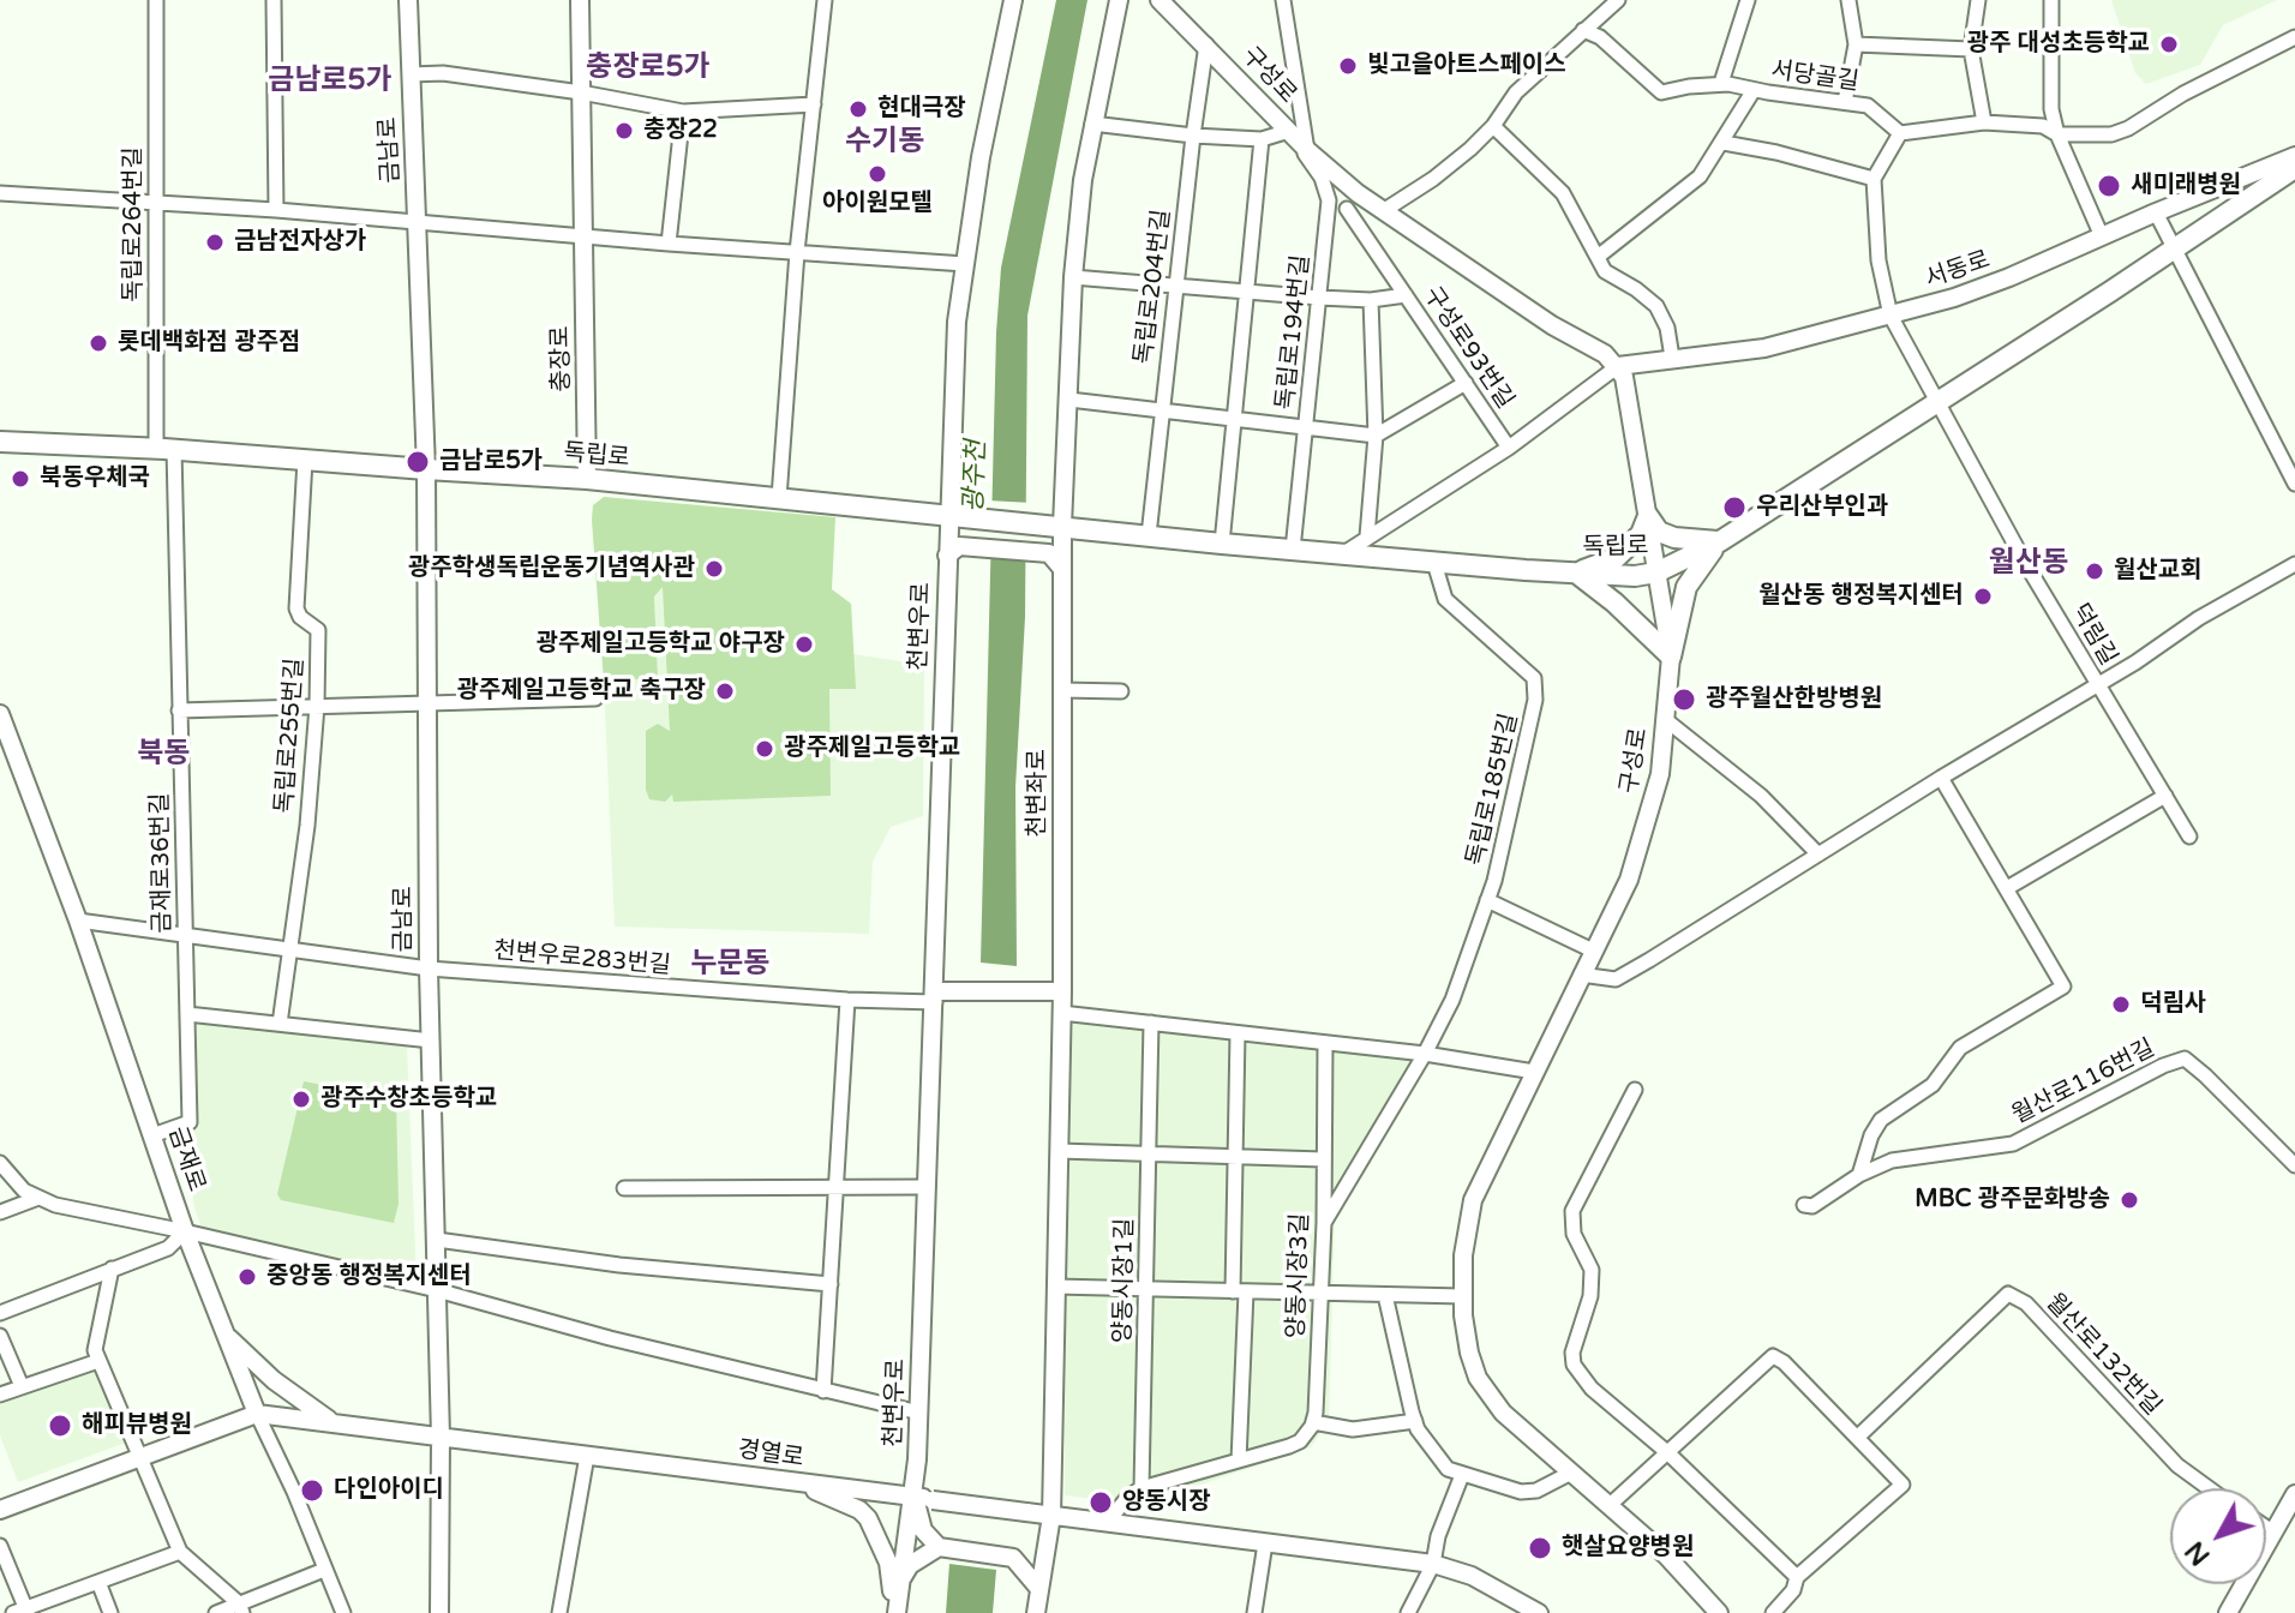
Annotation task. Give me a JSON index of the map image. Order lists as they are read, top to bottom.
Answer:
{
  "streets": {
    "main road": ["독립로"],
    "street": [
      "구성로",
      "서당골길",
      "금남로",
      "독립로264번길",
      "서동로",
      "독립로204번길",
      "독립로194번길",
      "구성로93번길",
      "충장로",
      "천변우로",
      "덕림길",
      "독립로255번길",
      "독립로185번길",
      "천변좌로",
      "금재로36번길",
      "천변우로283번길",
      "월산로116번길",
      "금재로",
      "양동시장3길",
      "양동시장1길",
      "월산로132번길",
      "경열로"
    ]
  },
  "crossings": [
    ["구성로", "서동로"],
    ["구성로", "독립로204번길"],
    ["구성로", "독립로194번길"],
    ["구성로", "구성로93번길"],
    ["구성로", "독립로"],
    ["금남로", "독립로"],
    ["금남로", "천변우로283번길"],
    ["금남로", "경열로"],
    ["독립로264번길", "독립로"],
    ["독립로264번길", "금재로36번길"],
    ["서동로", "구성로93번길"],
    ["서동로", "덕림길"],
    ["독립로204번길", "독립로"],
    ["독립로194번길", "독립로"],
    ["충장로", "독립로"],
    ["독립로", "천변우로"],
    ["독립로", "덕림길"],
    ["독립로", "독립로255번길"],
    ["독립로", "독립로185번길"],
    ["독립로", "천변좌로"],
    ["독립로", "금재로36번길"],
    ["천변우로", "천변우로283번길"],
    ["천변우로", "경열로"],
    ["독립로255번길", "천변우로283번길"],
    ["독립로185번길", "양동시장3길"],
    ["천변좌로", "경열로"],
    ["금재로36번길", "천변우로283번길"],
    ["금재로36번길", "금재로"],
    ["천변우로283번길", "금재로"],
    ["금재로", "경열로"]
  ],
  "districts": [
    "충장로5가",
    "금남로5가",
    "수기동",
    "월산동",
    "북동",
    "누문동"
  ],
  "water": ["광주천"],
  "places": [
    "광주 대성초등학교",
    "빛고을아트스페이스",
    "현대극장",
    "충장22",
    "아이원모텔",
    "새미래병원",
    "금남전자상가",
    "롯데백화점 광주점",
    "금남로5가",
    "북동우체국",
    "우리산부인과",
    "광주학생독립운동기념역사관",
    "월산교회",
    "월산동 행정복지센터",
    "광주제일고등학교 야구장",
    "광주제일고등학교 축구장",
    "광주월산한방병원",
    "광주제일고등학교",
    "덕림사",
    "광주수창초등학교",
    "MBC 광주문화방송",
    "중앙동 행정복지센터",
    "해피뷰병원",
    "다인아이디",
    "양동시장",
    "햇살요양병원"
  ],
  "north": "bottom left"
}
